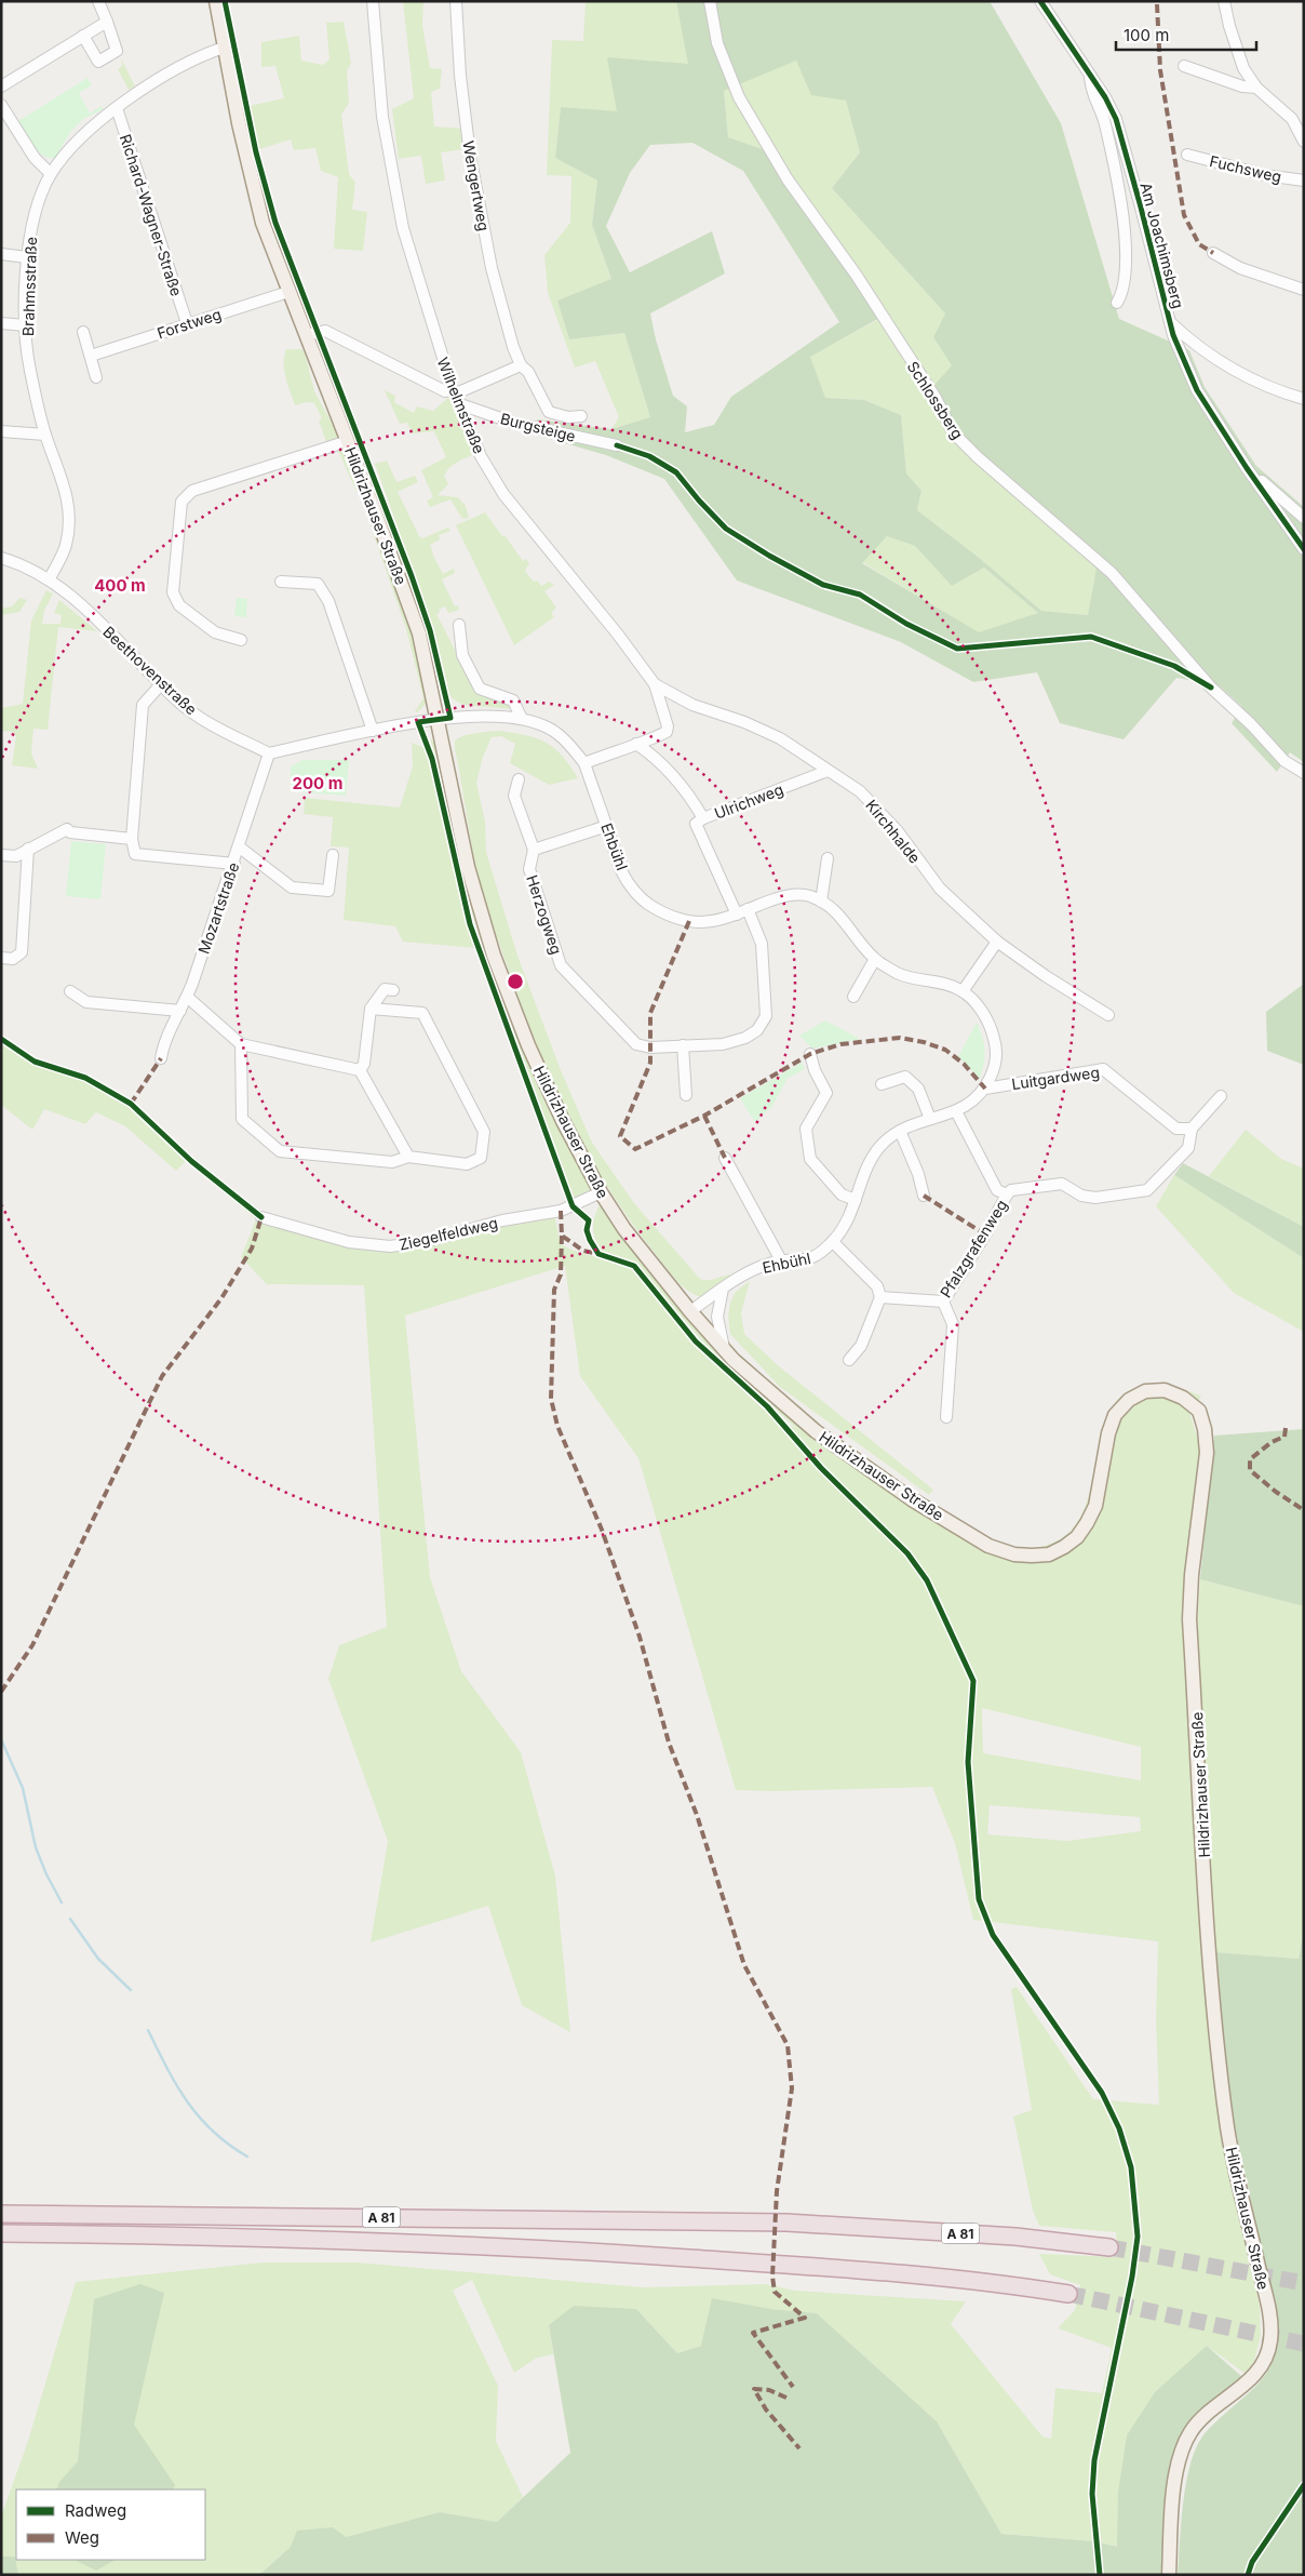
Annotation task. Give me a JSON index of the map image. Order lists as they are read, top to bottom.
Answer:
{
  "streets": {
    "highway": ["A 81"],
    "main road": ["Hildrizhauser Straße"],
    "street": [
      "Fuchsweg",
      "Wengertweg",
      "Richard-Wagner-Straße",
      "Am Joachimsberg",
      "Brahmsstraße",
      "Forstweg",
      "Schlossberg",
      "Wilhelmstraße",
      "Burgsteige",
      "Beethovenstraße",
      "Ulrichweg",
      "Kirchhalde",
      "Ehbühl",
      "Mozartstraße",
      "Herzogweg",
      "Luitgardweg",
      "Ziegelfeldweg",
      "Pfalzgrafenweg"
    ]
  },
  "crossings": [
    ["Richard-Wagner-Straße", "Brahmsstraße"],
    ["Richard-Wagner-Straße", "Forstweg"],
    ["Brahmsstraße", "Hildrizhauser Straße"],
    ["Brahmsstraße", "Beethovenstraße"],
    ["Forstweg", "Hildrizhauser Straße"],
    ["Wilhelmstraße", "Burgsteige"],
    ["Wilhelmstraße", "Ulrichweg"],
    ["Wilhelmstraße", "Kirchhalde"],
    ["Burgsteige", "Hildrizhauser Straße"],
    ["Hildrizhauser Straße", "Ehbühl"],
    ["Hildrizhauser Straße", "Ziegelfeldweg"],
    ["Beethovenstraße", "Mozartstraße"],
    ["Ulrichweg", "Kirchhalde"],
    ["Ehbühl", "Herzogweg"],
    ["Ehbühl", "Luitgardweg"],
    ["Ehbühl", "Pfalzgrafenweg"]
  ],
  "legend": ["Radweg", "Weg"],
  "scale_bar": "100 m",
  "rings": ["400 m", "200 m"]
}
